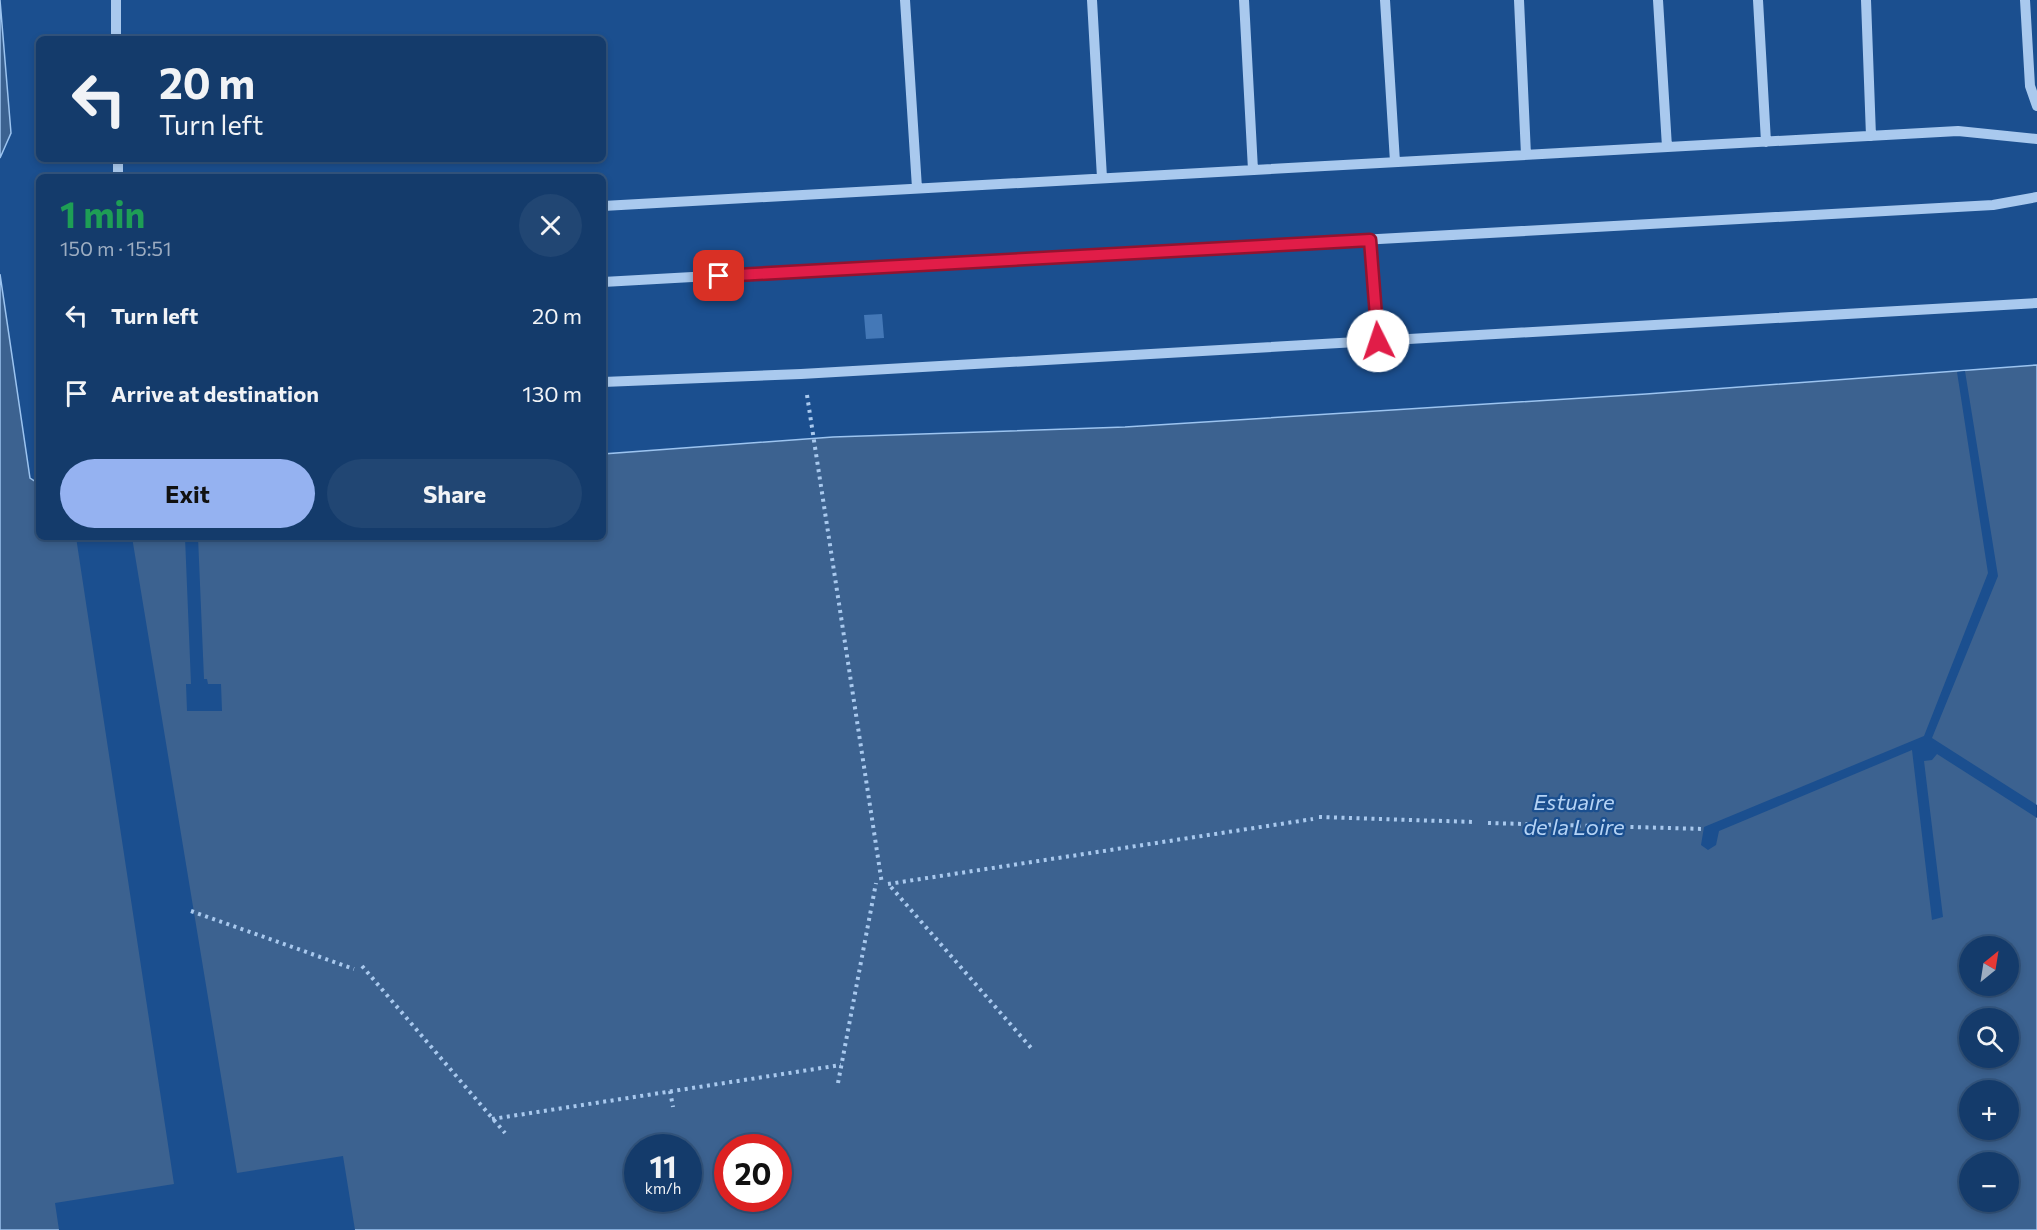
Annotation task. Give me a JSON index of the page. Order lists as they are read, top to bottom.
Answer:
{
  "water": ["Estuaire de la Loire"],
  "north": "top right",
  "page": {
    "turn": ["20 m", "Turn left"],
    "heading": ["1 min", "150 m · 15:51"],
    "list": [
      {
        "name": "Turn left",
        "value": "20 m"
      },
      {
        "name": "Arrive at destination",
        "value": "130 m"
      }
    ],
    "buttons": ["Exit", "Share"],
    "map_buttons": ["+", "−"],
    "speed": "11 km/h",
    "limit": "20"
  }
}
